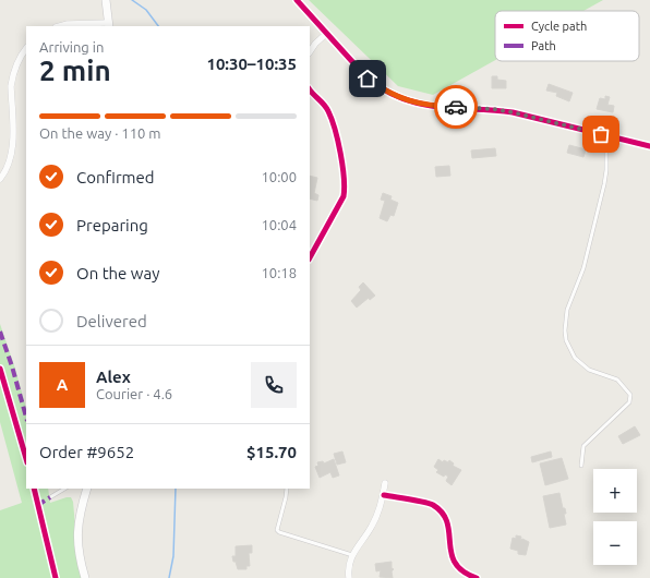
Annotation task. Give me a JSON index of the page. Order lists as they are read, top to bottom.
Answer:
{
  "legend": ["Cycle path", "Path"],
  "page": {
    "heading": ["2 min", "Arriving in", "10:30–10:35"],
    "panel": [
      "Alex",
      "Courier · 4.6",
      "Order #9652",
      "$15.70"
    ],
    "bar": "On the way · 110 m",
    "list": [
      ["Confirmed", "10:00"],
      ["Preparing", "10:04"],
      ["On the way", "10:18"],
      "Delivered"
    ],
    "round": "A",
    "map_buttons": ["+", "−"]
  }
}
